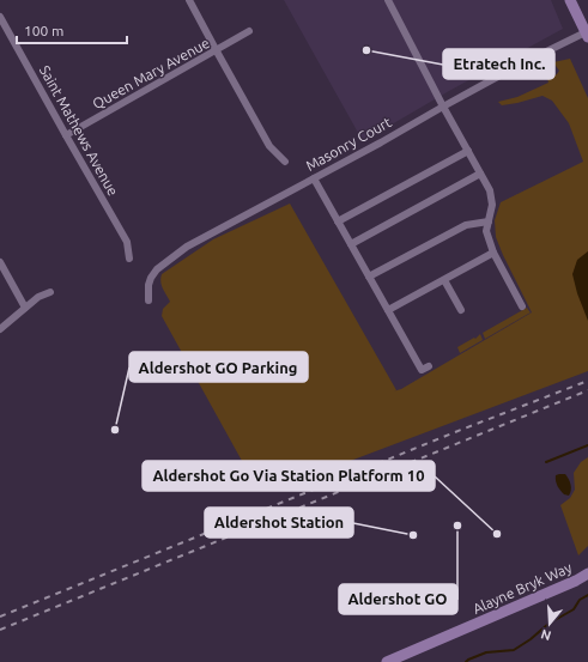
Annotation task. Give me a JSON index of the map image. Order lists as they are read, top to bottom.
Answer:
{
  "streets": {
    "street": [
      "Queen Mary Avenue",
      "Saint Mathews Avenue",
      "Masonry Court",
      "Alayne Bryk Way"
    ]
  },
  "crossings": [
    ["Queen Mary Avenue", "Saint Mathews Avenue"]
  ],
  "places": [
    "Etratech Inc.",
    "Aldershot GO Parking",
    "Aldershot GO",
    "Aldershot Go Via Station Platform 10",
    "Aldershot Station"
  ],
  "scale_bar": "100 m",
  "north": "bottom"
}
